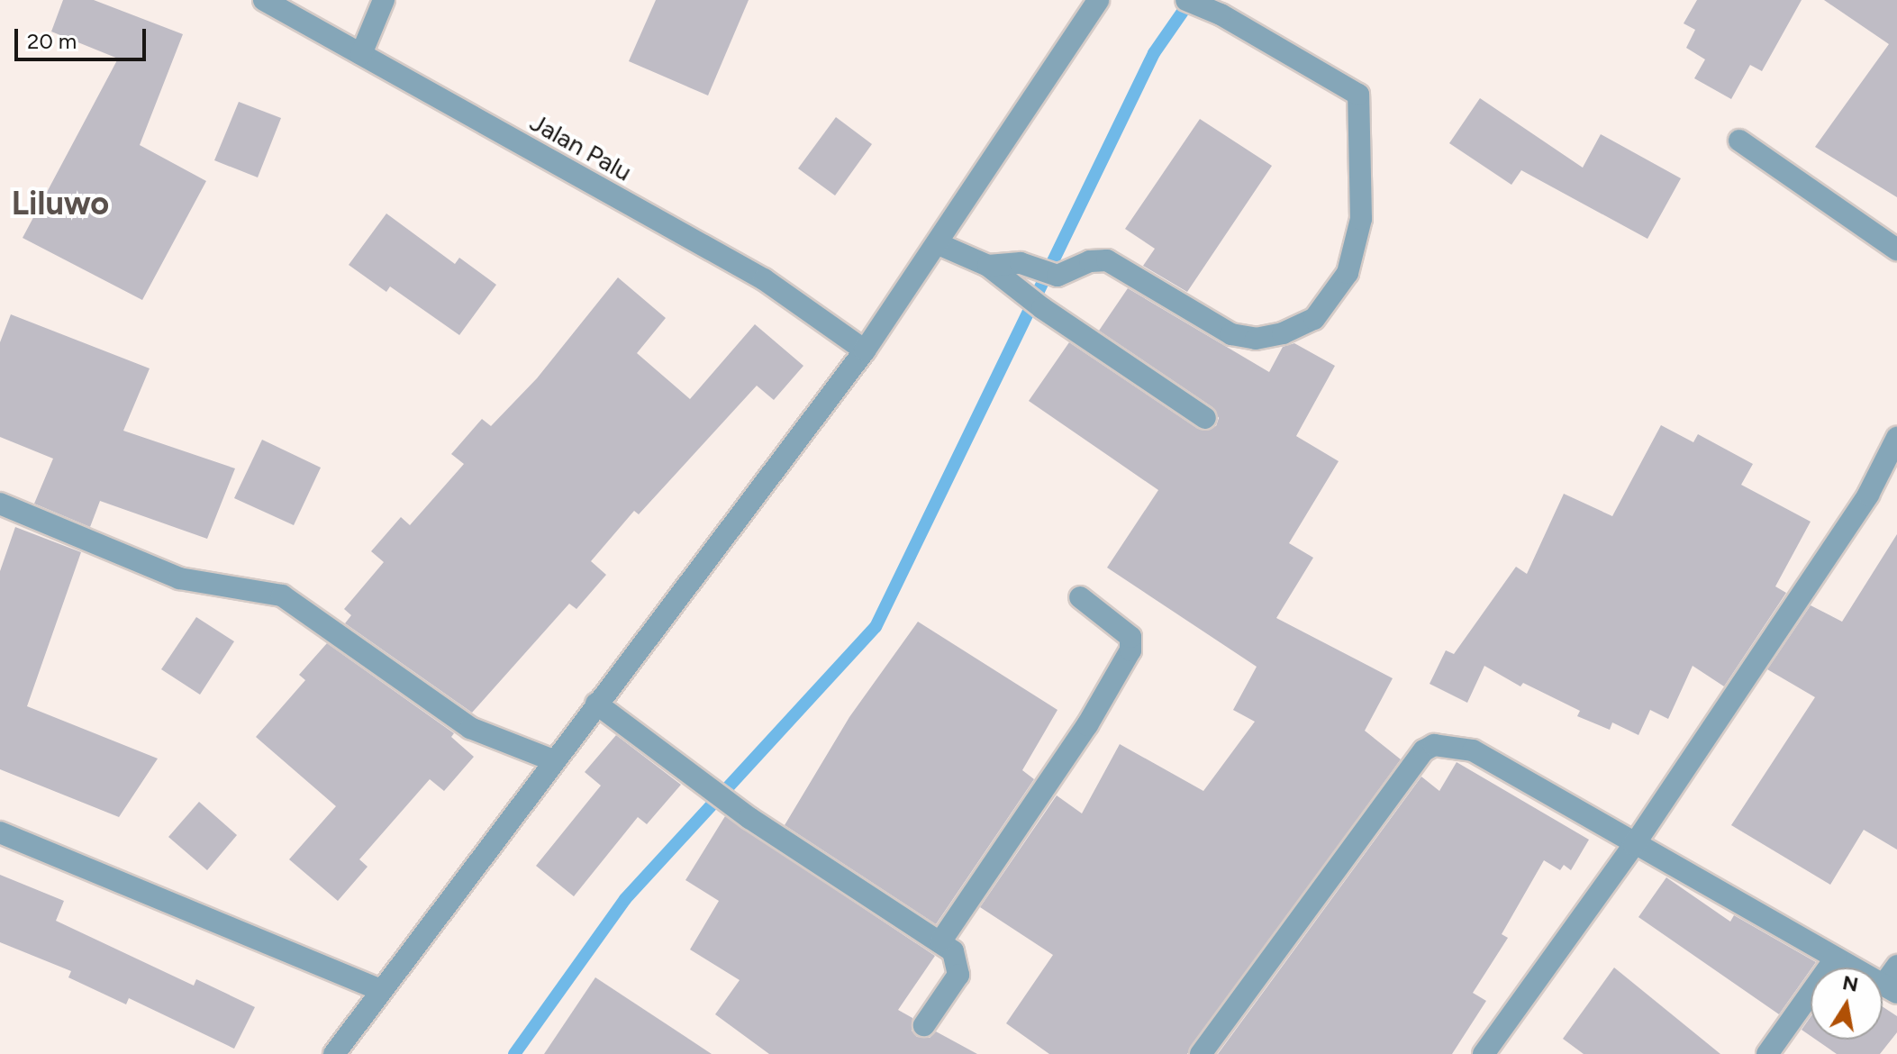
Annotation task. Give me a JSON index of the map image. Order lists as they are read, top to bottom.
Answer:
{
  "streets": {
    "street": ["Jalan Palu"]
  },
  "districts": ["Liluwo"],
  "scale_bar": "20 m",
  "north": "top"
}
